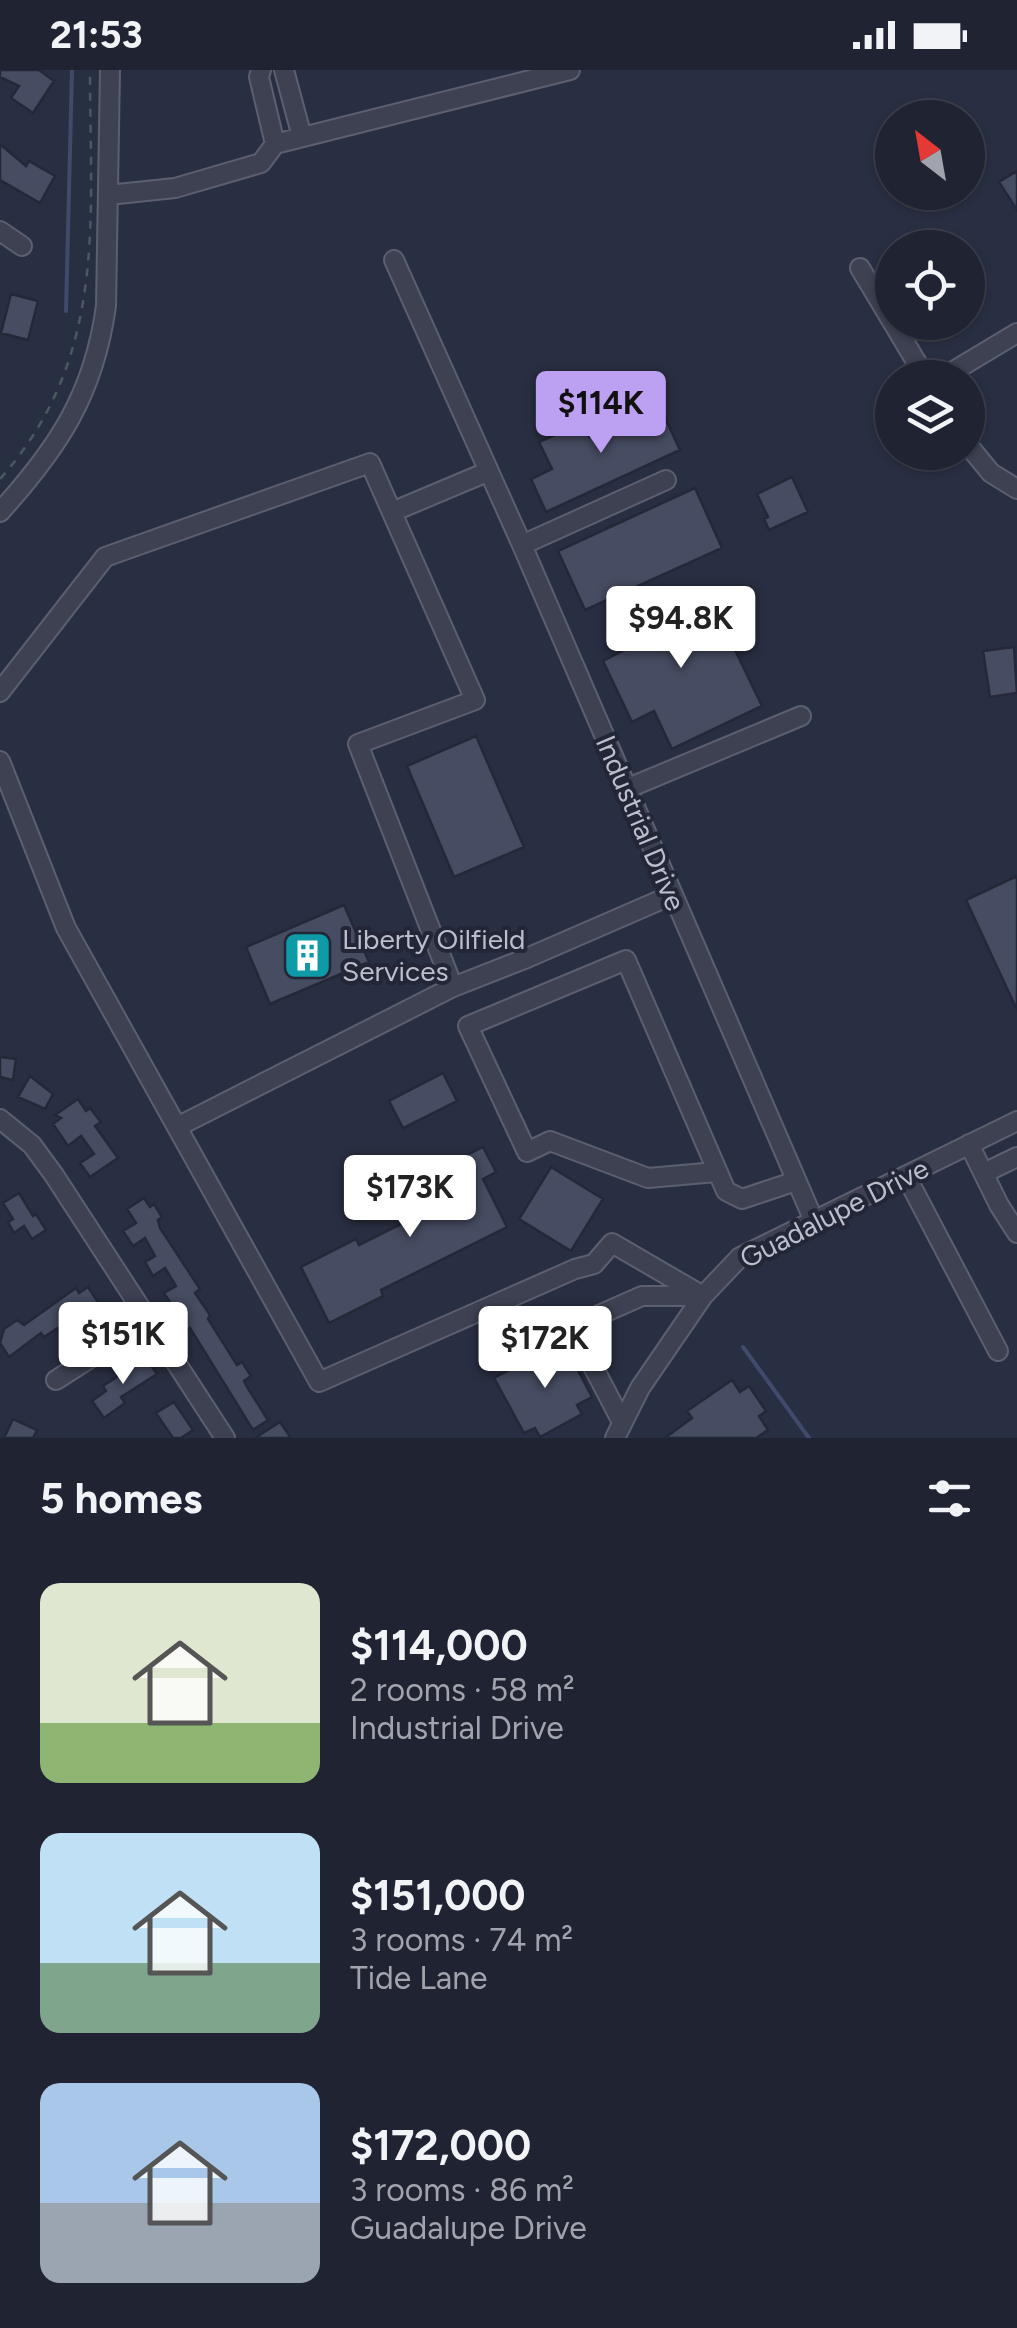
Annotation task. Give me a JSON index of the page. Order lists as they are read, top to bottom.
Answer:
{
  "streets": {
    "street": ["Industrial Drive", "Guadalupe Drive"]
  },
  "crossings": [
    ["Industrial Drive", "Guadalupe Drive"]
  ],
  "places": {
    "building": ["Liberty Oilfield Services"]
  },
  "north": "top left",
  "page": {
    "status": "21:53",
    "price": [
      "$114K",
      "$94.8K",
      "$173K",
      "$151K",
      "$172K"
    ],
    "heading": "5 homes",
    "list": [
      {
        "name": "$114,000",
        "note": "2 rooms · 58 m² · Industrial Drive"
      },
      {
        "name": "$151,000",
        "note": "3 rooms · 74 m² · Tide Lane"
      },
      {
        "name": "$172,000",
        "note": "3 rooms · 86 m² · Guadalupe Drive"
      }
    ]
  }
}
